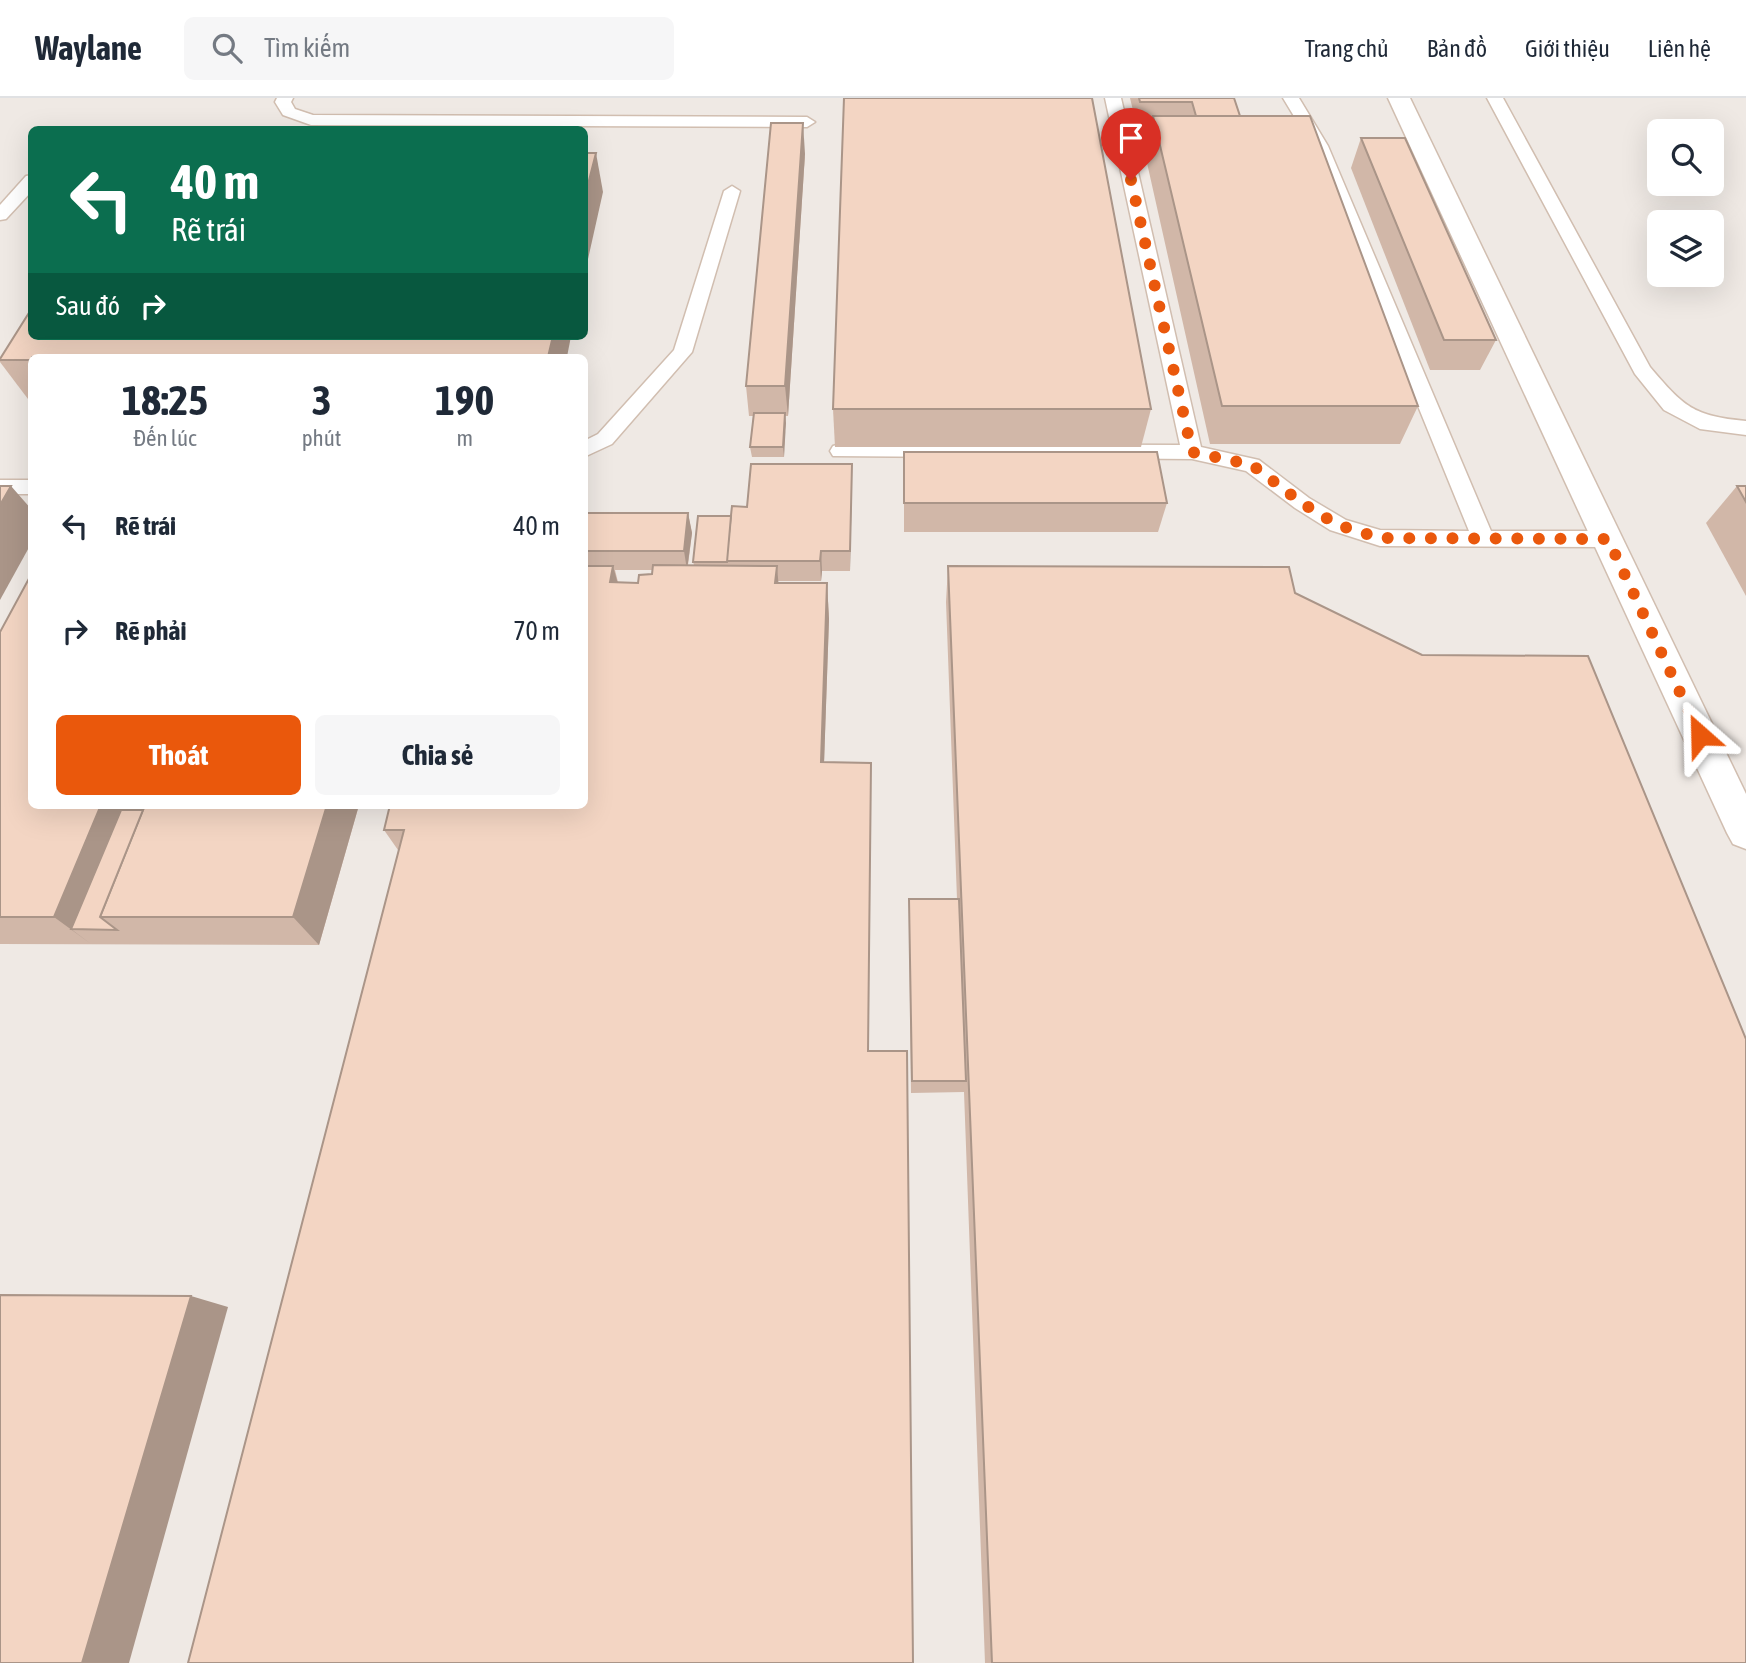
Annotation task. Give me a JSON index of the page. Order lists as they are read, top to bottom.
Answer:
{
  "page": {
    "header": "Waylane",
    "search": "Tìm kiếm",
    "nav": [
      "Trang chủ",
      "Bản đồ",
      "Giới thiệu",
      "Liên hệ"
    ],
    "turn": ["40 m", "Rẽ trái"],
    "then": "Sau đó",
    "eta": [
      "18:25",
      "Đến lúc",
      "3",
      "phút",
      "190",
      "m"
    ],
    "list": [
      {
        "name": "Rẽ trái",
        "value": "40 m"
      },
      {
        "name": "Rẽ phải",
        "value": "70 m"
      }
    ],
    "buttons": ["Thoát", "Chia sẻ"]
  }
}
